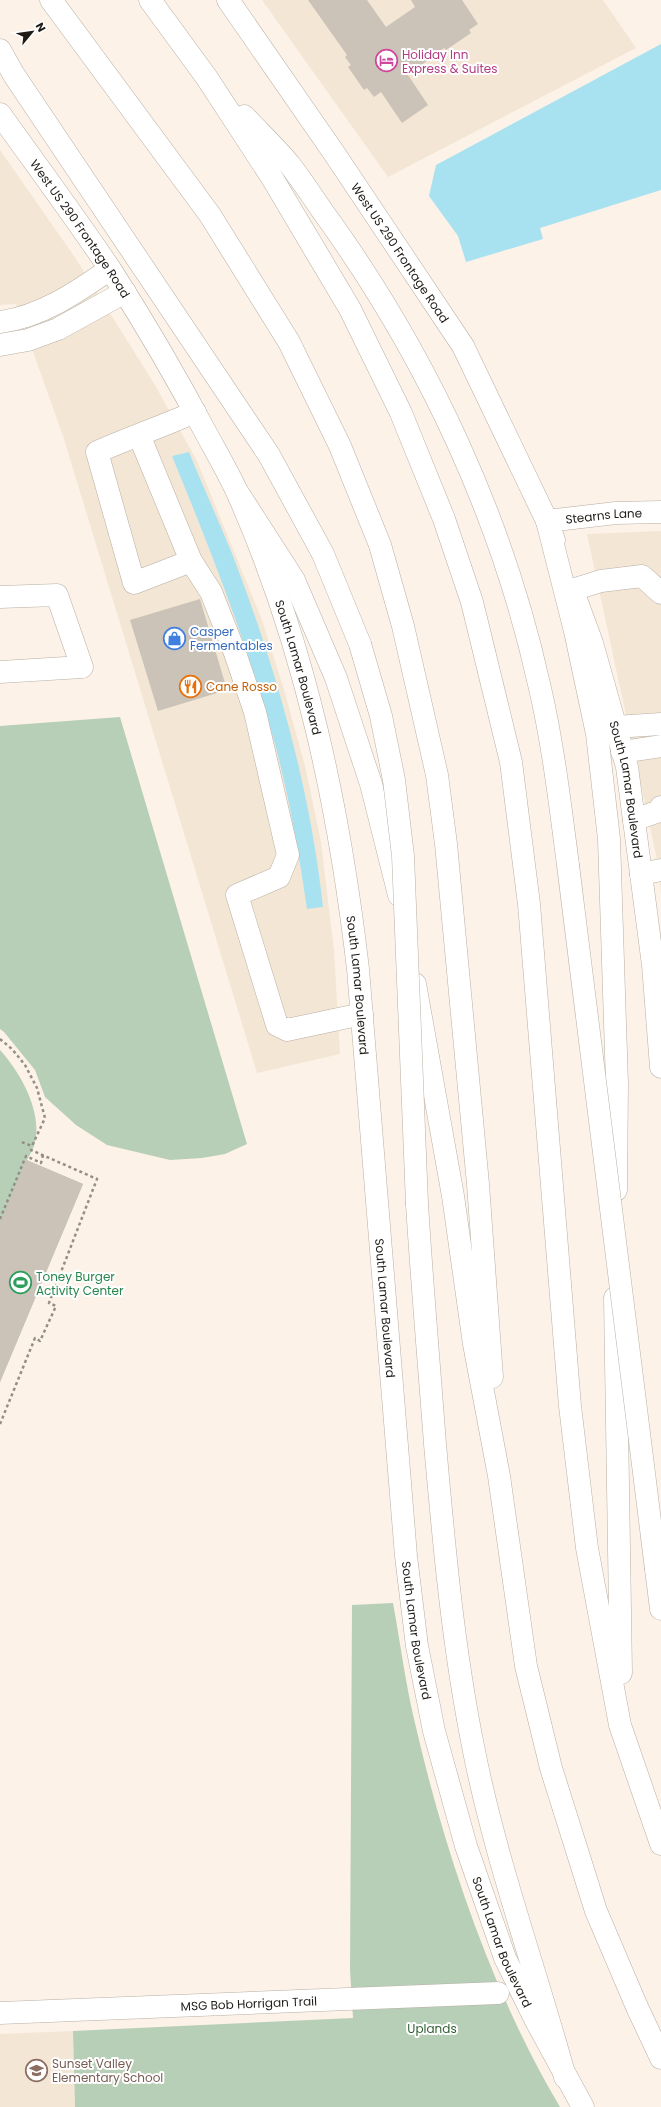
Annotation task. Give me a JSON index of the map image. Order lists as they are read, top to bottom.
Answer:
{
  "streets": {
    "main road": [
      "West US 290 Frontage Road",
      "Stearns Lane",
      "South Lamar Boulevard",
      "MSG Bob Horrigan Trail"
    ]
  },
  "crossings": [
    ["West US 290 Frontage Road", "Stearns Lane"],
    ["West US 290 Frontage Road", "South Lamar Boulevard"],
    ["Stearns Lane", "South Lamar Boulevard"]
  ],
  "parks": ["Uplands"],
  "places": {
    "hotel": ["Holiday Inn Express & Suites"],
    "shop": ["Casper Fermentables"],
    "restaurant": ["Cane Rosso"],
    "sports": ["Toney Burger Activity Center"],
    "school or university": ["Sunset Valley Elementary School"]
  },
  "north": "top right"
}
